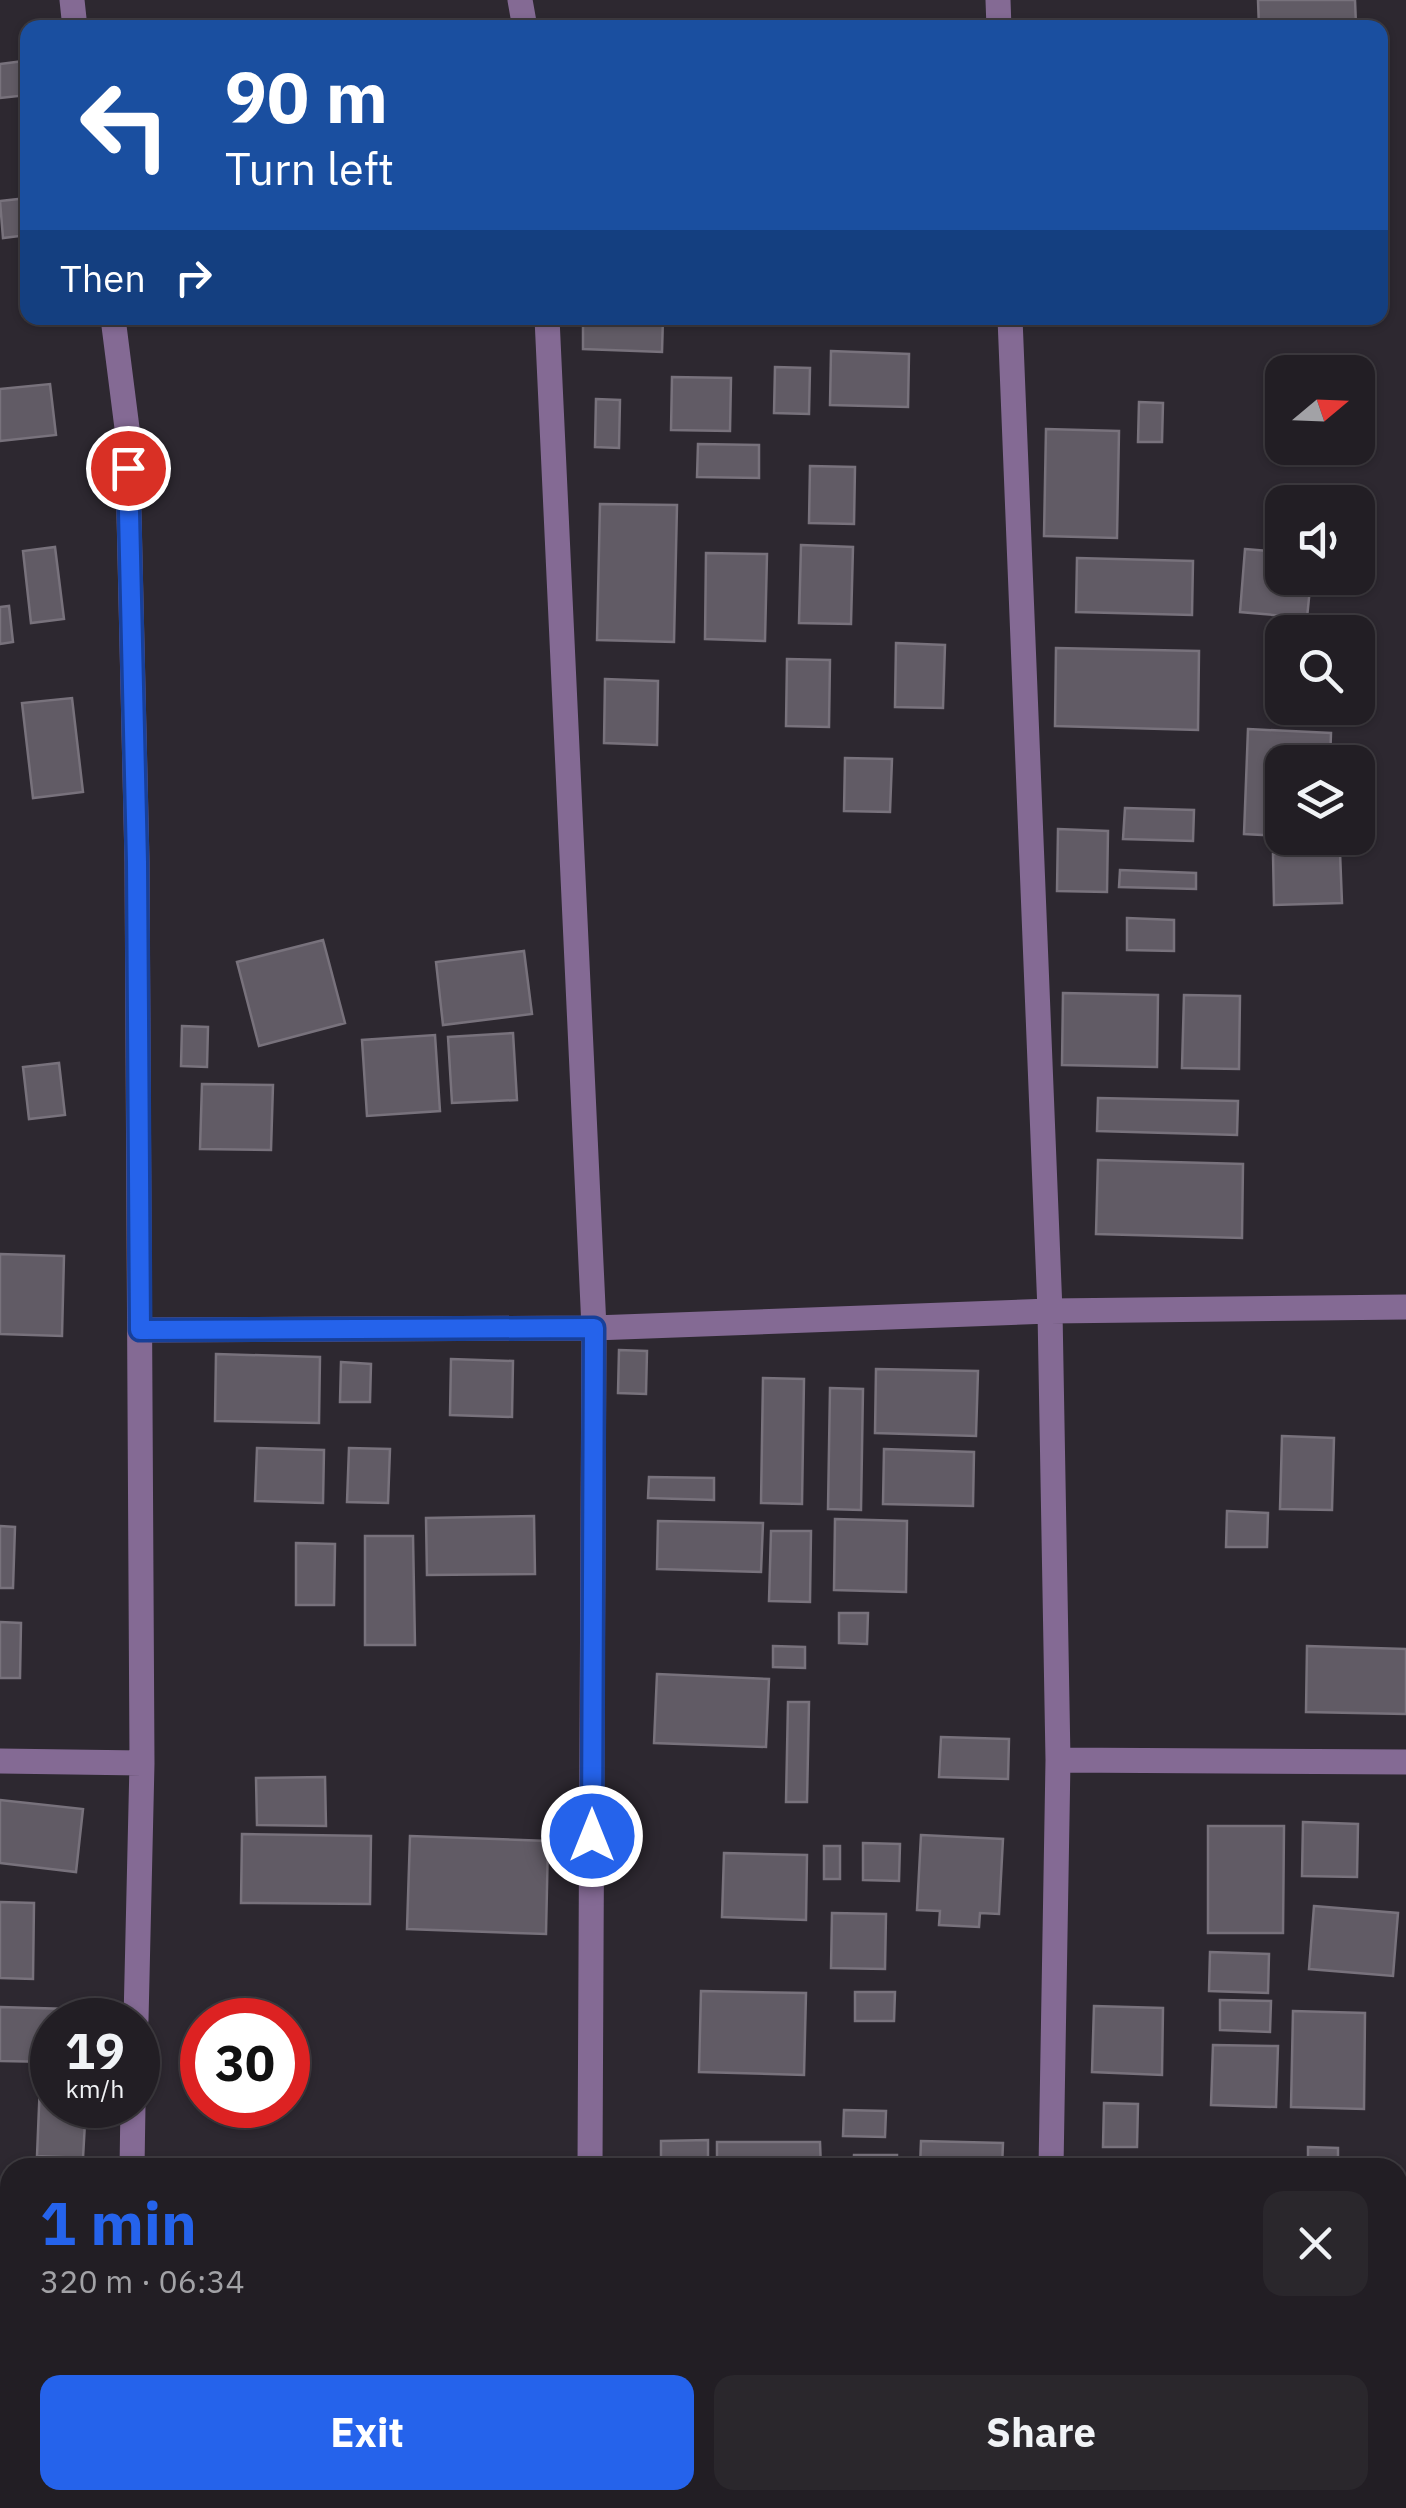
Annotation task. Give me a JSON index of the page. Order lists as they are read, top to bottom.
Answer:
{
  "north": "right",
  "page": {
    "turn": ["90 m", "Turn left"],
    "then": "Then",
    "speed": "19 km/h",
    "limit": "30",
    "heading": ["1 min", "320 m · 06:34"],
    "buttons": ["Exit", "Share"]
  }
}
